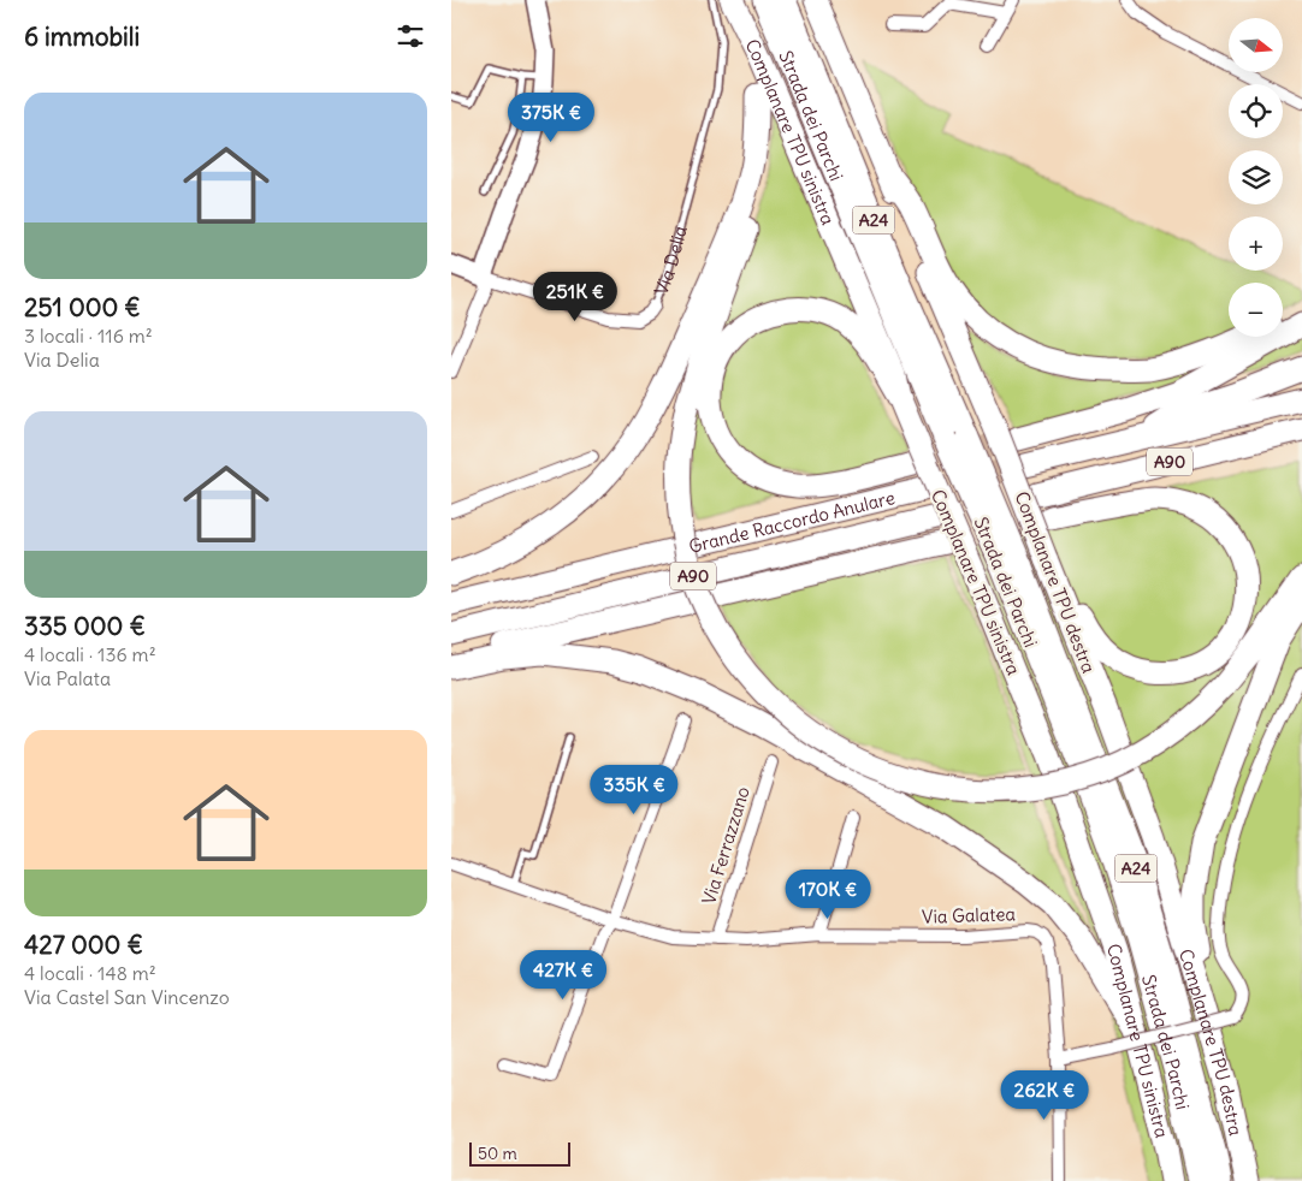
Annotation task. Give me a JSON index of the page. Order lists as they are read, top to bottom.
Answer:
{
  "streets": {
    "highway": [
      "Strada dei Parchi",
      "Complanare TPU sinistra",
      "A24",
      "A90",
      "Grande Raccordo Anulare",
      "Complanare TPU destra"
    ],
    "street": ["Via Delia", "Via Ferrazzano", "Via Galatea"]
  },
  "crossings": [
    ["Via Ferrazzano", "Via Galatea"]
  ],
  "scale_bar": "50 m",
  "north": "right",
  "page": {
    "heading": "6 immobili",
    "map_buttons": ["+", "−"],
    "list": [
      {
        "name": "251 000 €",
        "note": "3 locali · 116 m² · Via Delia"
      },
      {
        "name": "335 000 €",
        "note": "4 locali · 136 m² · Via Palata"
      },
      {
        "name": "427 000 €",
        "note": "4 locali · 148 m² · Via Castel San Vincenzo"
      }
    ],
    "price": [
      "375K €",
      "251K €",
      "335K €",
      "170K €",
      "427K €",
      "262K €"
    ],
    "scale": "50 m"
  }
}
